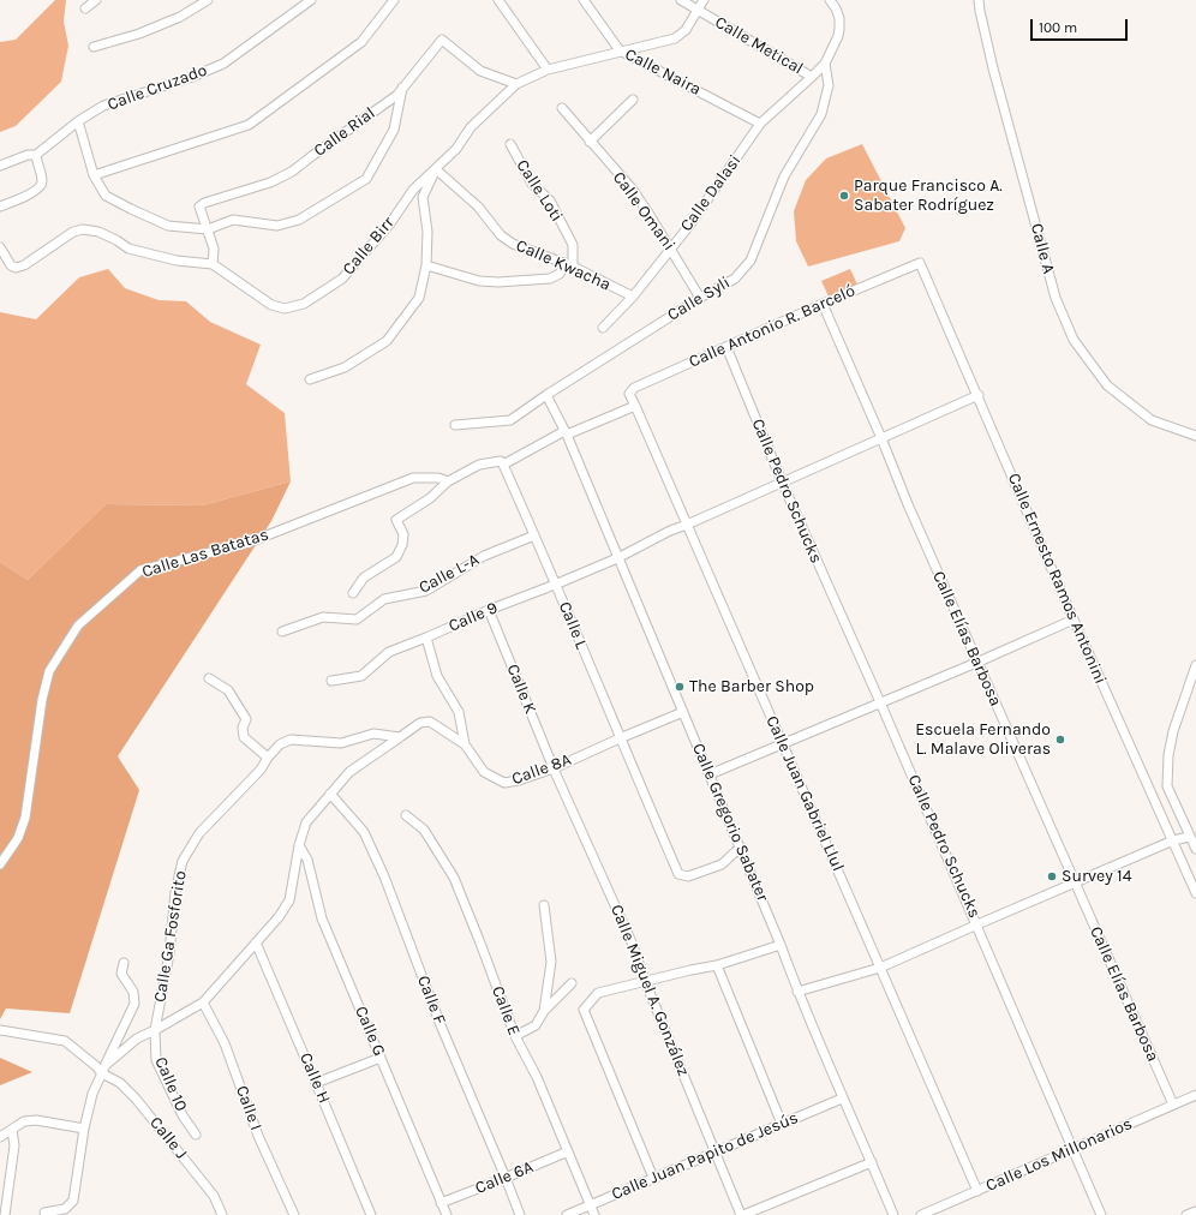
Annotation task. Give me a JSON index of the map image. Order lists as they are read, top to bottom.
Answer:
{
  "streets": {
    "street": [
      "Calle Metical",
      "Calle Naira",
      "Calle Cruzado",
      "Calle Rial",
      "Calle Loti",
      "Calle Dalasi",
      "Calle Omani",
      "Calle Birr",
      "Calle A",
      "Calle Kwacha",
      "Calle Syli",
      "Calle Antonio R. Barceló",
      "Calle Pedro Schucks",
      "Calle Las Batatas",
      "Calle L-A",
      "Calle Ernesto Ramos Antonini",
      "Calle 9",
      "Calle L",
      "Calle Elías Barbosa",
      "Calle K",
      "Calle 8A",
      "Calle Juan Gabriel Llul",
      "Calle Gregorio Sabater",
      "Calle Ga Fosforito",
      "Calle Miguel A. González",
      "Calle F",
      "Calle E",
      "Calle G",
      "Calle H",
      "Calle 10",
      "Calle I",
      "Calle J",
      "Calle Los Millonarios",
      "Calle Juan Papito de Jesús",
      "Calle 6A"
    ]
  },
  "crossings": [
    ["Calle Metical", "Calle Dalasi"],
    ["Calle Metical", "Calle Birr"],
    ["Calle Naira", "Calle Dalasi"],
    ["Calle Naira", "Calle Birr"],
    ["Calle Rial", "Calle Birr"],
    ["Calle Loti", "Calle Kwacha"],
    ["Calle Dalasi", "Calle Omani"],
    ["Calle Dalasi", "Calle Kwacha"],
    ["Calle Dalasi", "Calle Syli"],
    ["Calle Omani", "Calle Syli"],
    ["Calle Birr", "Calle Kwacha"],
    ["Calle Syli", "Calle Gregorio Sabater"],
    ["Calle Antonio R. Barceló", "Calle Pedro Schucks"],
    ["Calle Antonio R. Barceló", "Calle Ernesto Ramos Antonini"],
    ["Calle Antonio R. Barceló", "Calle Elías Barbosa"],
    ["Calle Antonio R. Barceló", "Calle Juan Gabriel Llul"],
    ["Calle Pedro Schucks", "Calle 9"],
    ["Calle Pedro Schucks", "Calle Los Millonarios"],
    ["Calle L-A", "Calle L"],
    ["Calle Ernesto Ramos Antonini", "Calle 9"],
    ["Calle 9", "Calle L"],
    ["Calle 9", "Calle Elías Barbosa"],
    ["Calle 9", "Calle K"],
    ["Calle 9", "Calle 8A"],
    ["Calle 9", "Calle Juan Gabriel Llul"],
    ["Calle 9", "Calle Gregorio Sabater"],
    ["Calle L", "Calle 8A"],
    ["Calle L", "Calle Gregorio Sabater"],
    ["Calle Elías Barbosa", "Calle Los Millonarios"],
    ["Calle K", "Calle 8A"],
    ["Calle K", "Calle Miguel A. González"],
    ["Calle 8A", "Calle Gregorio Sabater"],
    ["Calle 8A", "Calle Miguel A. González"],
    ["Calle Juan Gabriel Llul", "Calle Los Millonarios"],
    ["Calle Gregorio Sabater", "Calle Juan Papito de Jesús"],
    ["Calle Ga Fosforito", "Calle 10"],
    ["Calle Miguel A. González", "Calle Juan Papito de Jesús"],
    ["Calle F", "Calle 6A"],
    ["Calle E", "Calle Juan Papito de Jesús"],
    ["Calle E", "Calle 6A"],
    ["Calle G", "Calle 6A"]
  ],
  "places": [
    "Parque Francisco A. Sabater Rodríguez",
    "The Barber Shop",
    "Escuela Fernando L. Malave Oliveras",
    "Survey 14"
  ],
  "scale_bar": "100 m"
}
